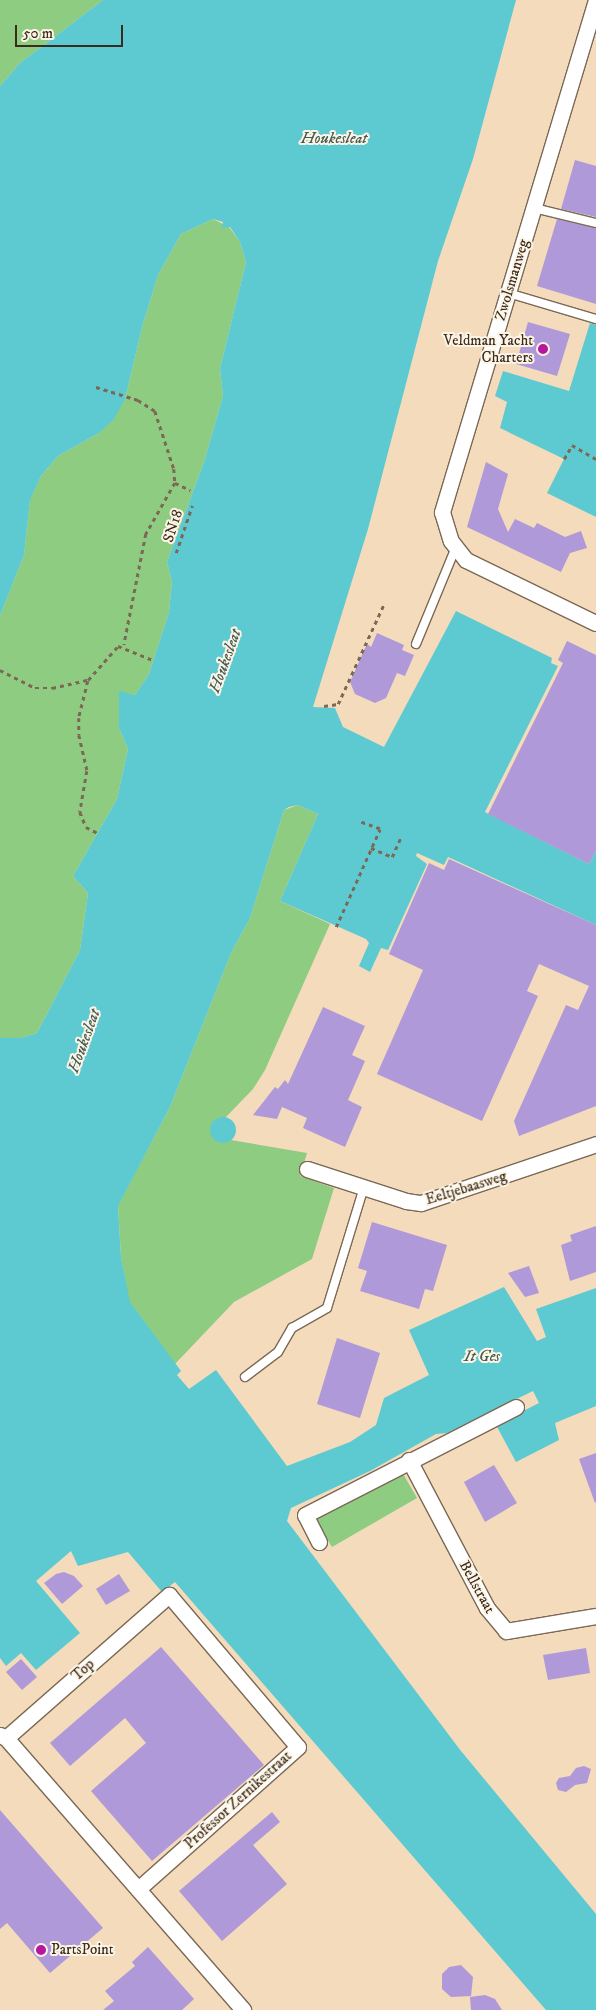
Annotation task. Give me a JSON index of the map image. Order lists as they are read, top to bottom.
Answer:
{
  "streets": {
    "street": [
      "Zwolsmanweg",
      "Eeltjebaasweg",
      "Bellstraat",
      "Top",
      "Professor Zernikestraat"
    ],
    "path": ["SN18"]
  },
  "crossings": [
    ["Top", "Professor Zernikestraat"]
  ],
  "water": ["Houkesleat", "It Ges"],
  "places": ["Veldman Yacht Charters", "PartsPoint"],
  "scale_bar": "50 m"
}
